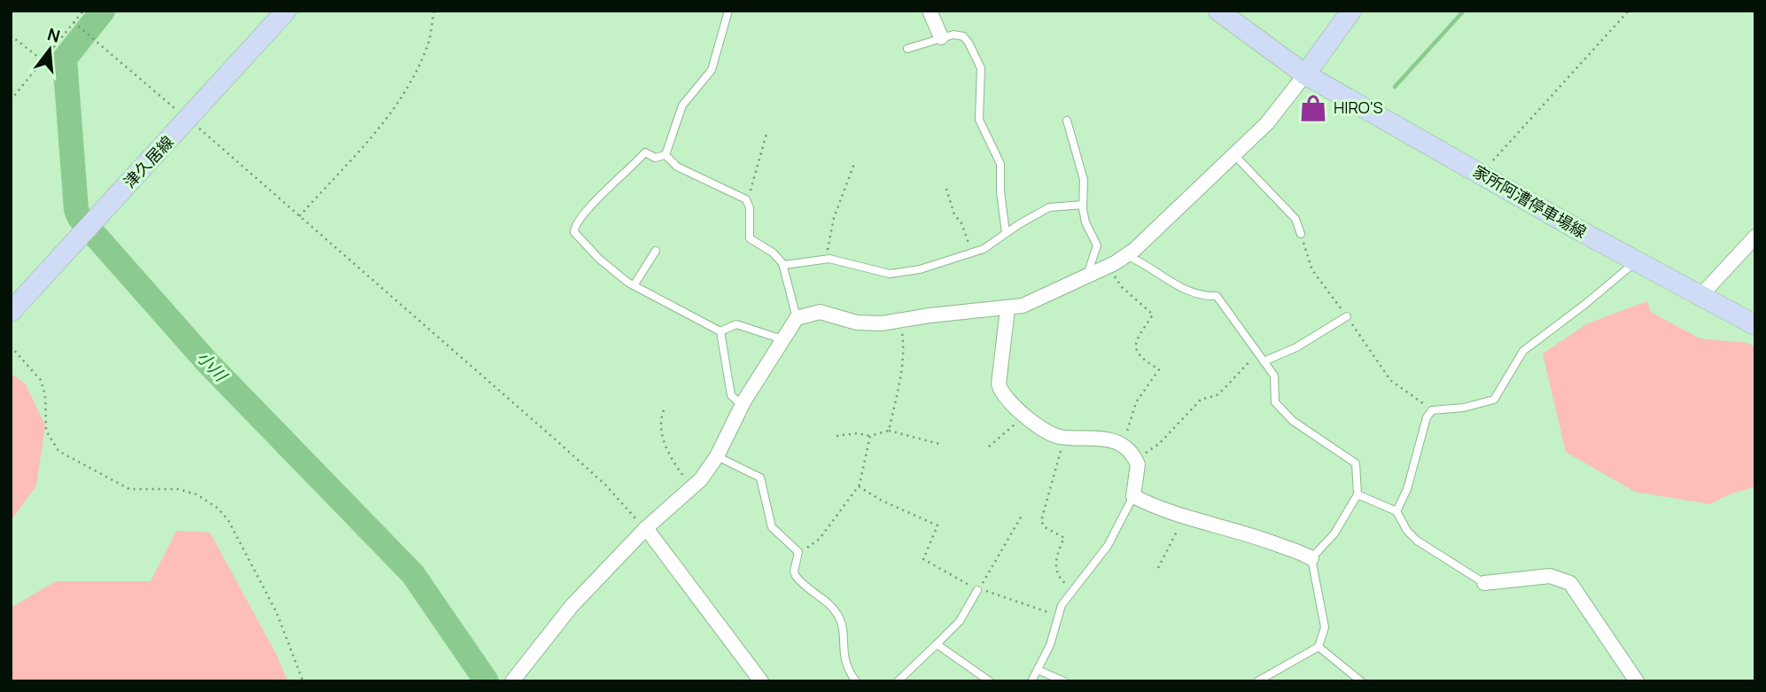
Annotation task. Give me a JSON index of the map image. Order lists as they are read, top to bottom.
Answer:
{
  "streets": {
    "main road": ["津久居線", "家所阿漕停車場線"]
  },
  "water": ["小川"],
  "places": {
    "shop": ["HIRO'S"]
  },
  "north": "top"
}
